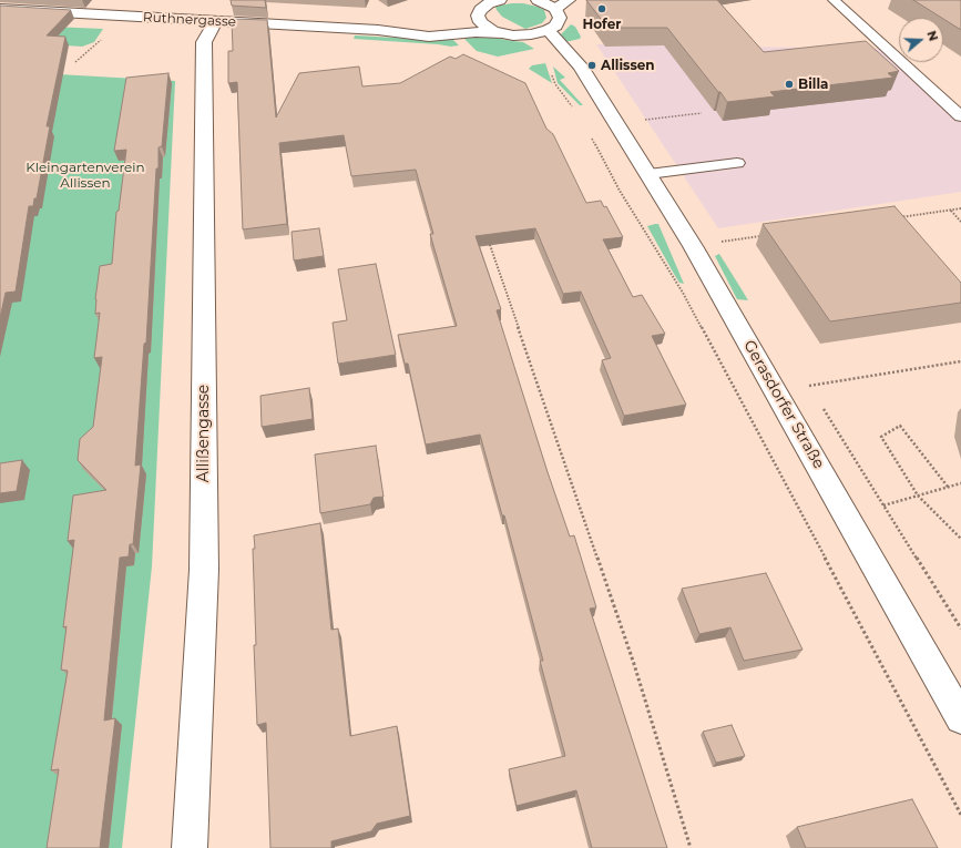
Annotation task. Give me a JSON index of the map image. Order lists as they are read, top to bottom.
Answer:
{
  "streets": {
    "street": ["Ruthnergasse", "Gerasdorfer Straße", "Allißengasse"]
  },
  "crossings": [
    ["Ruthnergasse", "Gerasdorfer Straße"],
    ["Ruthnergasse", "Allißengasse"]
  ],
  "parks": ["Kleingartenverein Allissen"],
  "places": ["Hofer", "Allissen", "Billa"],
  "north": "right"
}
